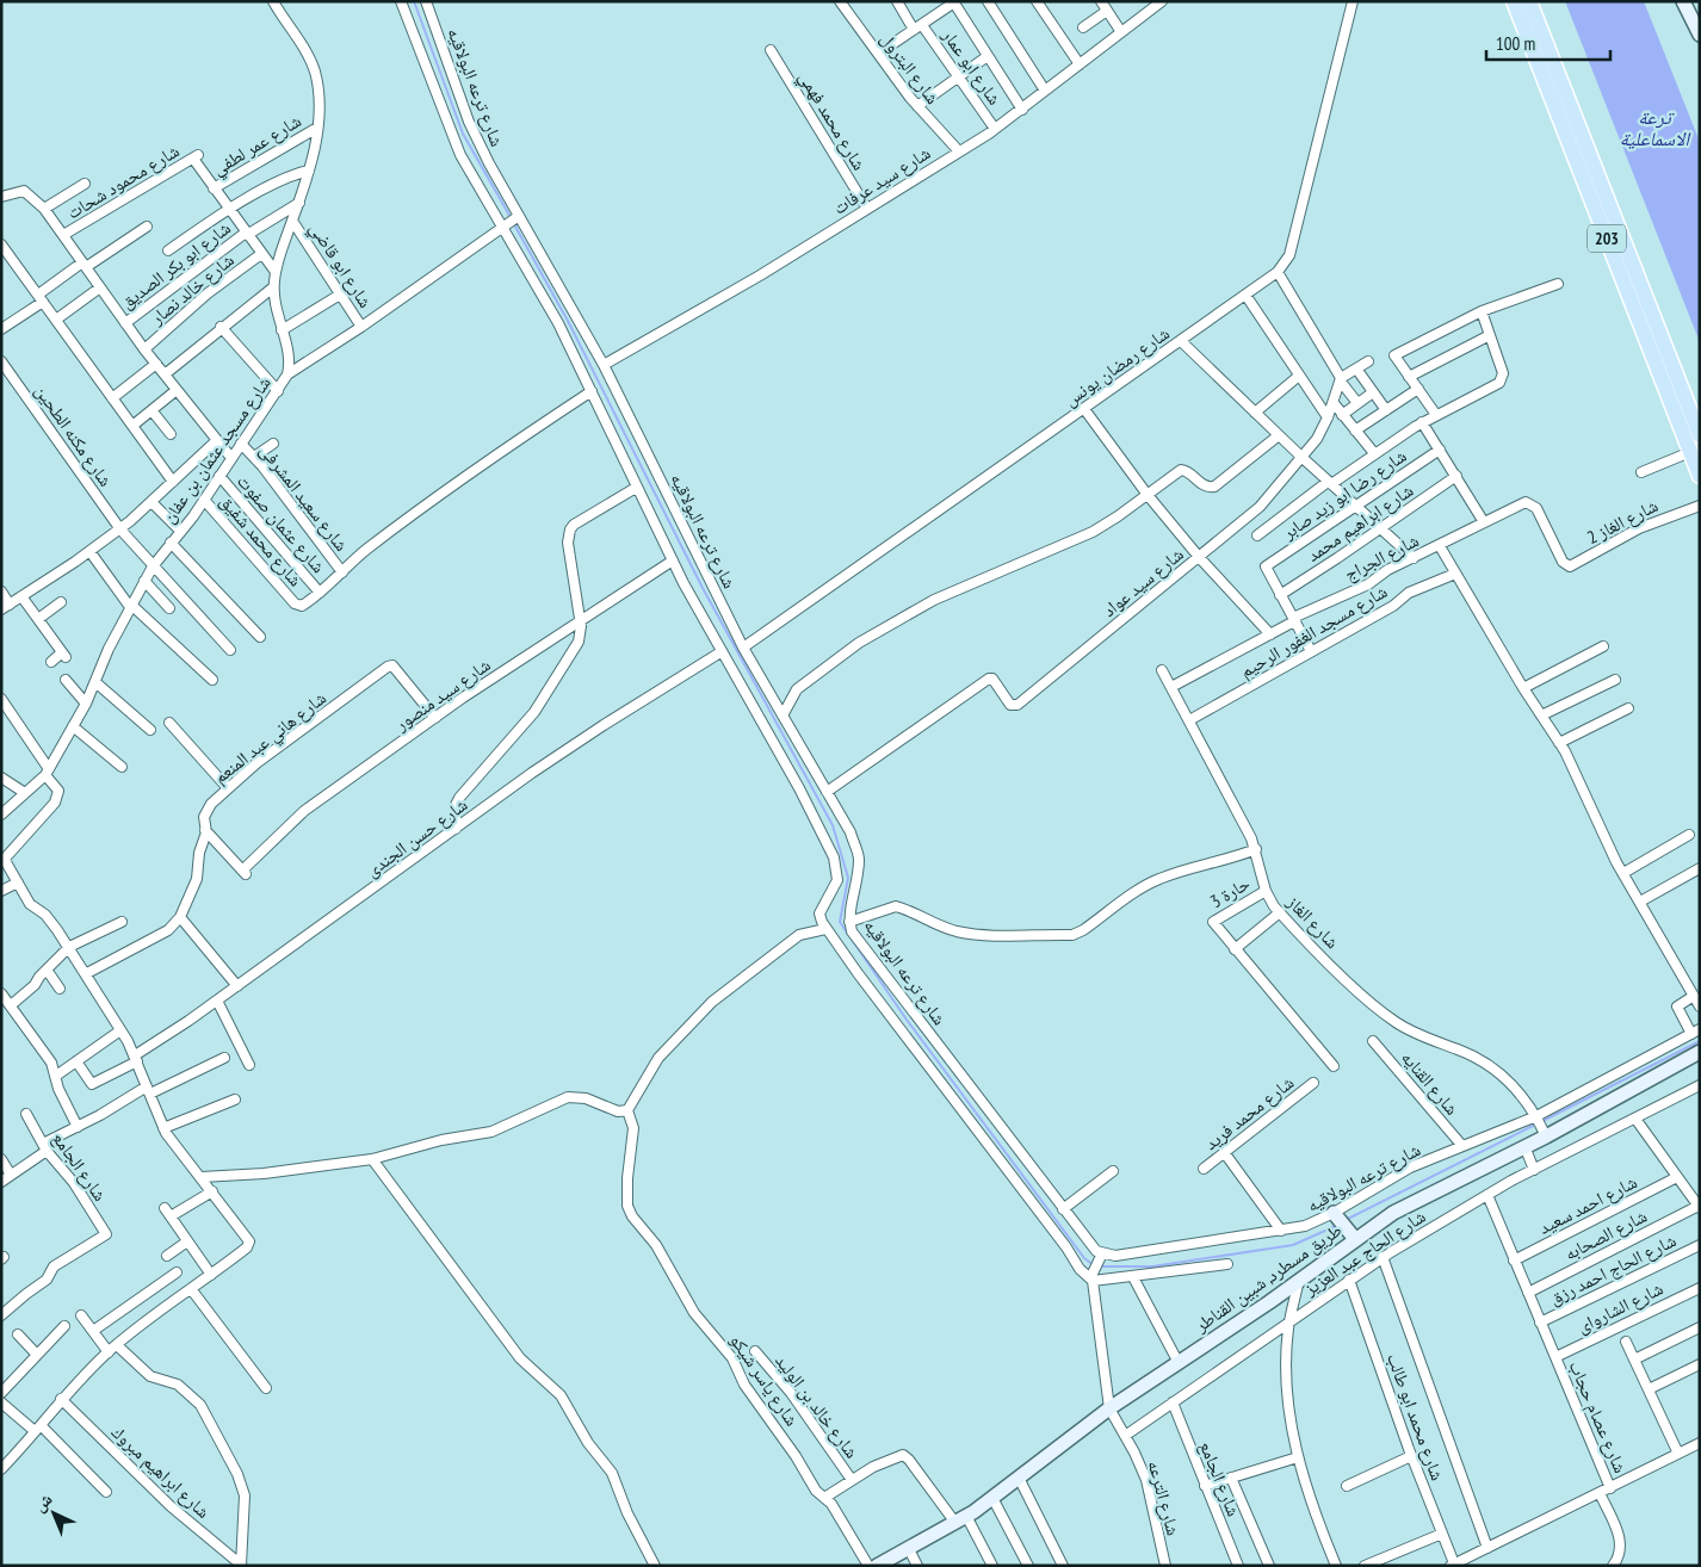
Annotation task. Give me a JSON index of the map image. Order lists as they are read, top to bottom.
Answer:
{
  "streets": {
    "main road": ["203", "طريق مسطرد, شبين القناطر"],
    "street": [
      "شارع ابو عمار",
      "شارع البترول",
      "شارع ترعه البولاقيه",
      "شارع محمد فهمي",
      "شارع عمر لطفي",
      "شارع سيد عرفات",
      "شارع محمود شحات",
      "شارع ابو بكر الصديق",
      "شارع ابو قاضي",
      "شارع خالد نصار",
      "شارع رمضان يونس",
      "شارع مكنه الطحين",
      "شارع مسجد عثمان بن عفان",
      "شارع رضا ابو زيد صابر",
      "شارع سعيد المشرفى",
      "شارع الغاز 2",
      "شارع ابراهيم محمد",
      "شارع عثمان صفوت",
      "شارع محمد شفيق",
      "شارع الجراج",
      "شارع سيد عواد",
      "شارع مسجد الغفور الرحيم",
      "شارع سيد منصور",
      "شارع هاني عبد المنعم",
      "شارع حسن الجندى",
      "حارة 3",
      "شارع الغاز",
      "شارع القنايه",
      "شارع محمد فريد",
      "شارع الجامع",
      "شارع احمد سعيد",
      "شارع الصحابه",
      "شارع الحاج عبد العزيز",
      "شارع الحاج احمد رزق",
      "شارع الشارواى",
      "شارع ياسر شيكو",
      "شارع خالد بن الوليد",
      "شارع محمد ابو طالب",
      "شارع عصام حجاب",
      "شارع ابراهيم مبروك",
      "شارع الترعه"
    ]
  },
  "crossings": [
    ["شارع ابو عمار", "شارع سيد عرفات"],
    ["شارع البترول", "شارع سيد عرفات"],
    ["شارع ترعه البولاقيه", "شارع سيد عرفات"],
    ["شارع ترعه البولاقيه", "شارع رمضان يونس"],
    ["شارع ترعه البولاقيه", "شارع سيد عواد"],
    ["شارع ترعه البولاقيه", "شارع الغاز"],
    ["شارع ترعه البولاقيه", "شارع القنايه"],
    ["شارع محمد فهمي", "شارع سيد عرفات"],
    ["شارع عمر لطفي", "شارع محمود شحات"],
    ["شارع عمر لطفي", "شارع مسجد عثمان بن عفان"],
    ["شارع ابو بكر الصديق", "شارع مسجد عثمان بن عفان"],
    ["شارع ابو قاضي", "شارع مسجد عثمان بن عفان"],
    ["شارع مكنه الطحين", "شارع مسجد عثمان بن عفان"],
    ["شارع مسجد عثمان بن عفان", "شارع سعيد المشرفى"],
    ["شارع مسجد عثمان بن عفان", "شارع عثمان صفوت"],
    ["شارع مسجد عثمان بن عفان", "شارع محمد شفيق"],
    ["شارع رضا ابو زيد صابر", "شارع ابراهيم محمد"],
    ["شارع الغاز 2", "شارع الجراج"],
    ["شارع عثمان صفوت", "شارع محمد شفيق"],
    ["شارع الجراج", "شارع الغاز"],
    ["شارع مسجد الغفور الرحيم", "شارع الغاز"],
    ["شارع سيد منصور", "شارع هاني عبد المنعم"],
    ["حارة 3", "شارع الغاز"],
    ["شارع الغاز", "طريق مسطرد, شبين القناطر"],
    ["شارع الجامع", "شارع الحاج عبد العزيز"],
    ["شارع احمد سعيد", "شارع عصام حجاب"],
    ["شارع الصحابه", "شارع عصام حجاب"],
    ["شارع الحاج عبد العزيز", "شارع محمد ابو طالب"],
    ["شارع الحاج عبد العزيز", "شارع عصام حجاب"],
    ["شارع الحاج عبد العزيز", "شارع الترعه"],
    ["شارع الحاج احمد رزق", "شارع عصام حجاب"],
    ["طريق مسطرد, شبين القناطر", "شارع الترعه"],
    ["شارع الشارواى", "شارع عصام حجاب"],
    ["شارع محمد ابو طالب", "شارع عصام حجاب"]
  ],
  "water": ["ترعة الاسماعلية"],
  "scale_bar": "100 m",
  "north": "top left"
}
